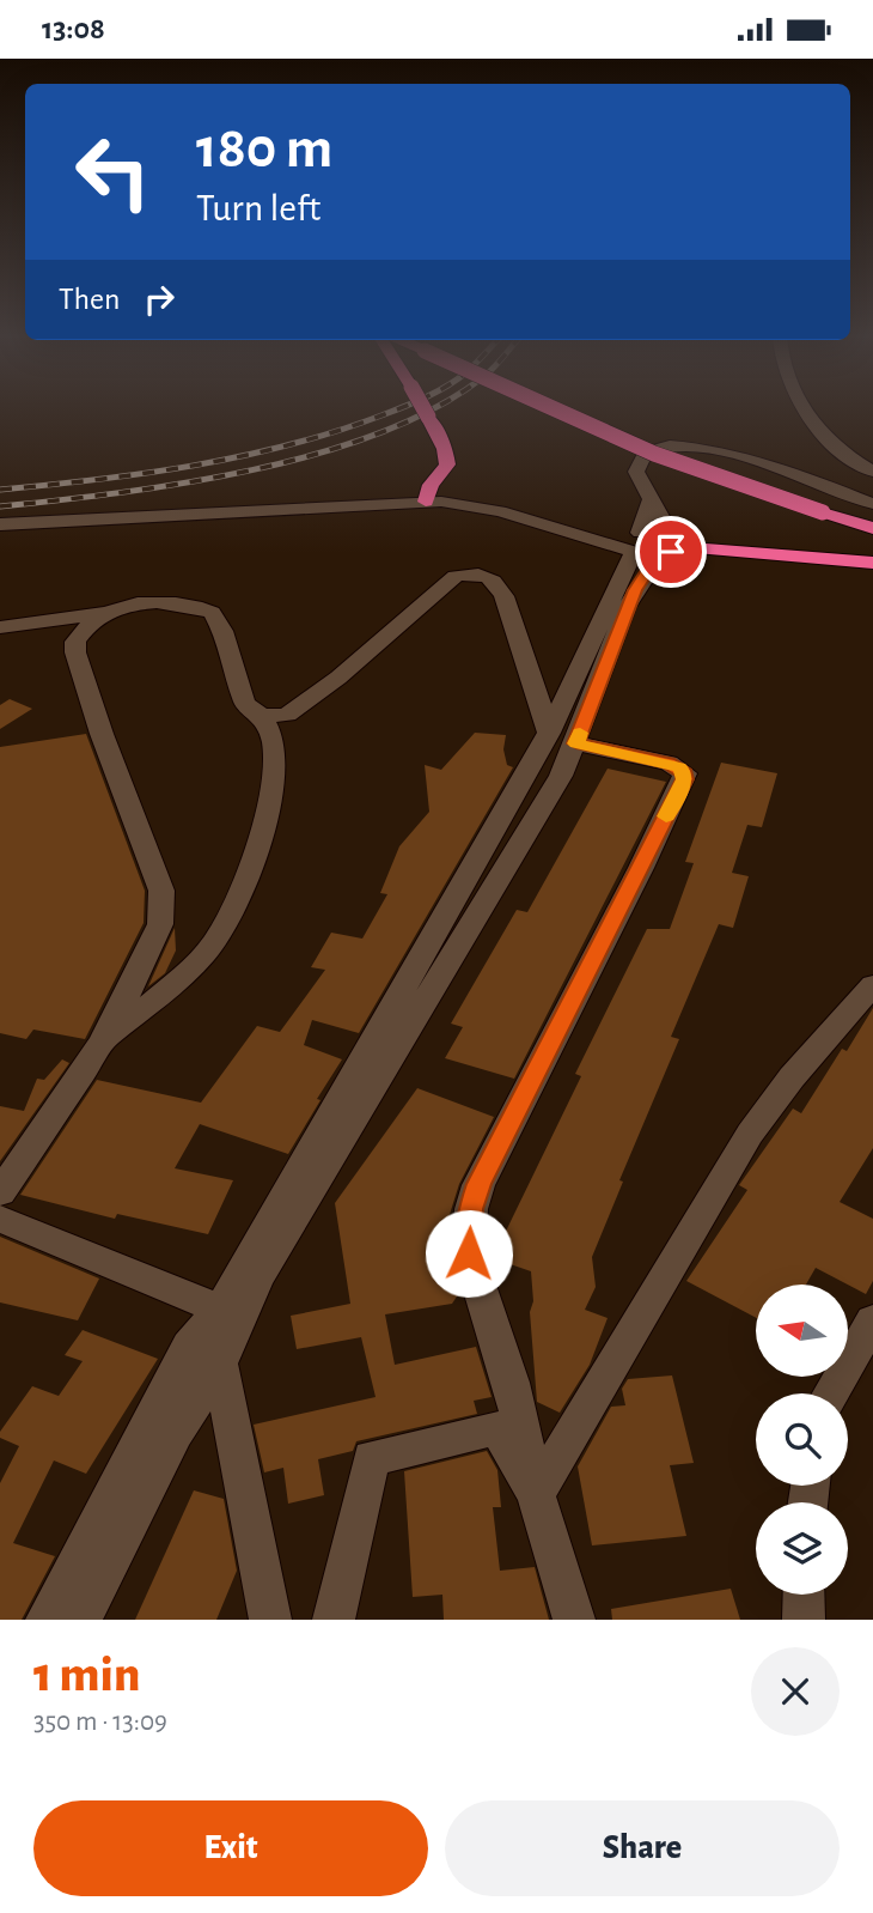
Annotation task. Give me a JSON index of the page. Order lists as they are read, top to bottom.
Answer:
{
  "north": "left",
  "page": {
    "status": "13:08",
    "turn": ["180 m", "Turn left"],
    "then": "Then",
    "heading": ["1 min", "350 m · 13:09"],
    "buttons": ["Exit", "Share"]
  }
}
